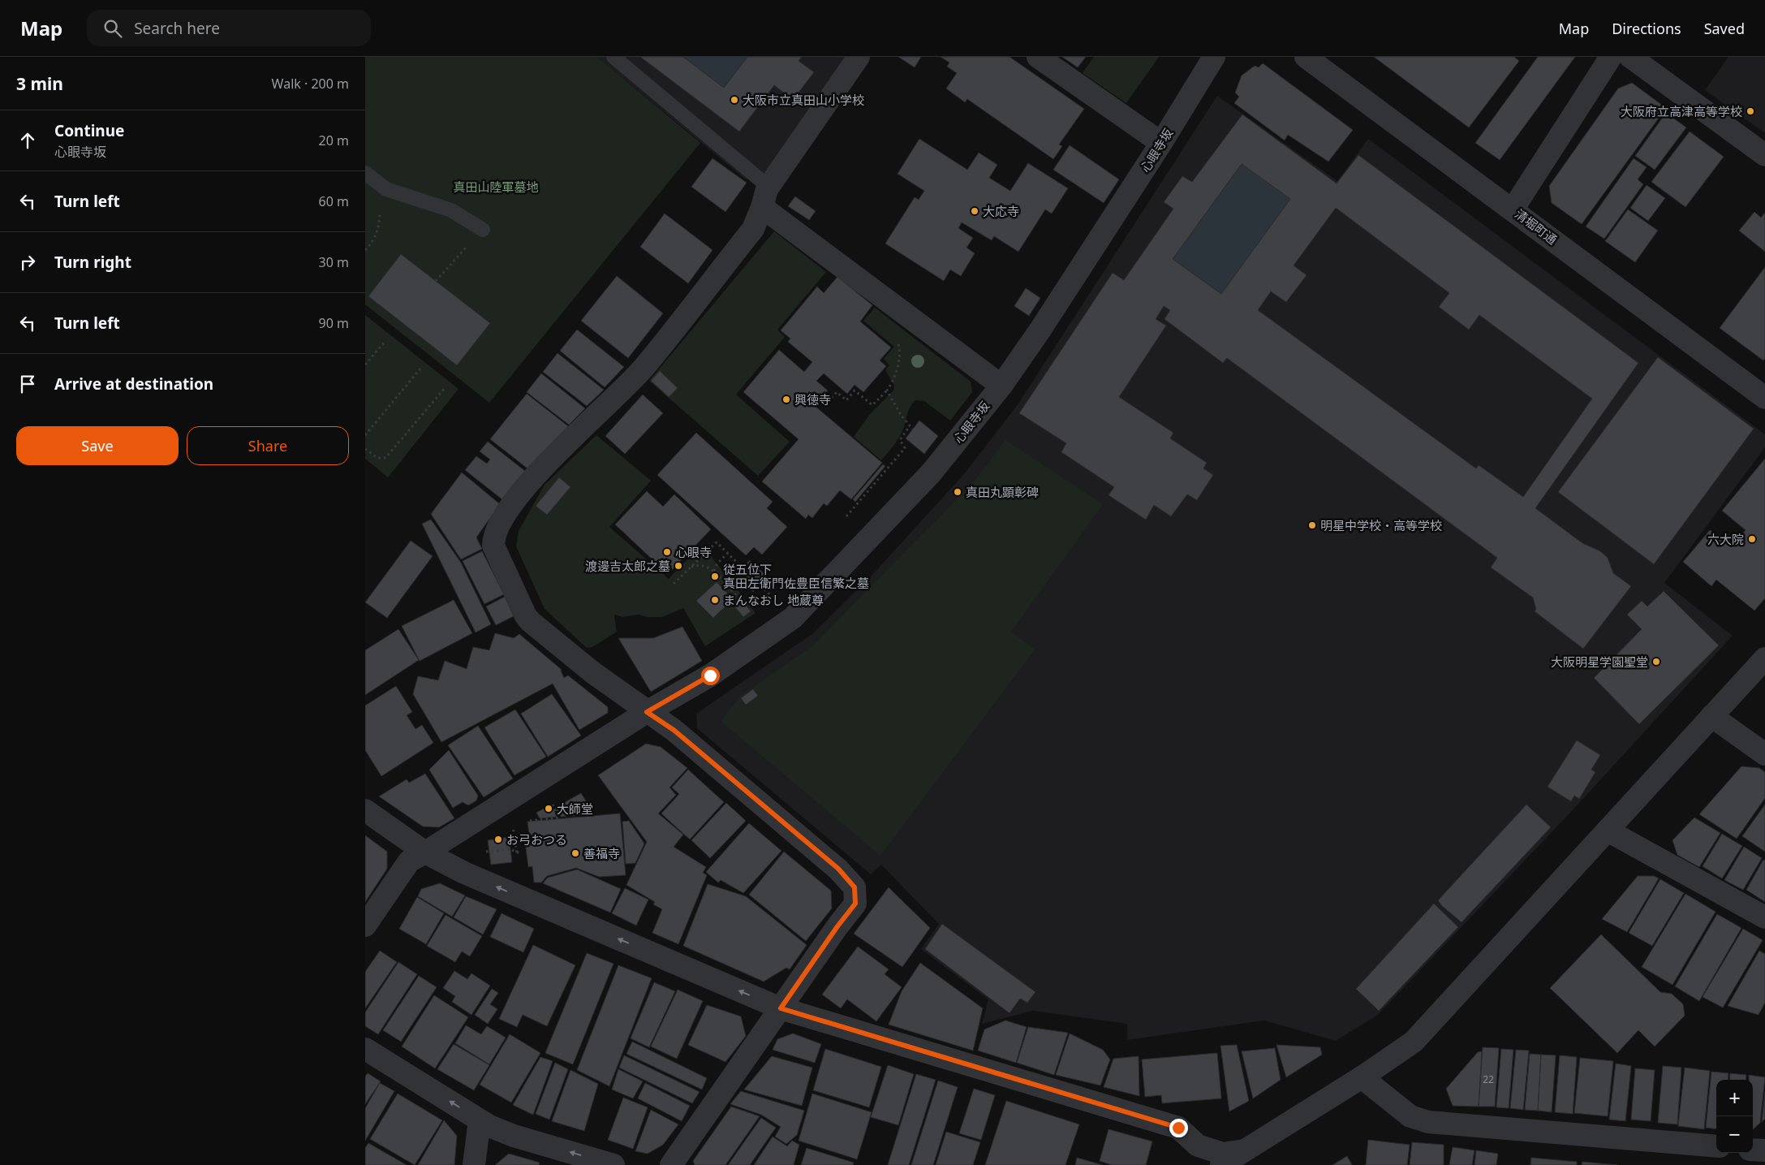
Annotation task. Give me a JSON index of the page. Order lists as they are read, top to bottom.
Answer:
{
  "streets": {
    "street": ["心眼寺坂", "清堀町通"]
  },
  "parks": ["真田山陸軍墓地"],
  "places": [
    "大阪市立真田山小学校",
    "大阪府立高津高等学校",
    "大応寺",
    "興徳寺",
    "真田丸顕彰碑",
    "明星中学校・高等学校",
    "六大院",
    "心眼寺",
    "渡邊吉太郎之墓",
    "従五位下 真田左衛門佐豊臣信繁之墓",
    "まんなおし 地蔵尊",
    "大阪明星学園聖堂",
    "大師堂",
    "お弓おつる",
    "善福寺"
  ],
  "house_numbers": ["22"],
  "page": {
    "header": "Map",
    "search": "Search here",
    "nav": ["Map", "Directions", "Saved"],
    "heading": ["3 min", "Walk · 200 m"],
    "list": [
      ["Continue", "心眼寺坂", "20 m"],
      ["Turn left", "60 m"],
      ["Turn right", "30 m"],
      ["Turn left", "90 m"],
      "Arrive at destination"
    ],
    "buttons": ["Save", "Share"],
    "map_buttons": ["+", "−"]
  }
}
